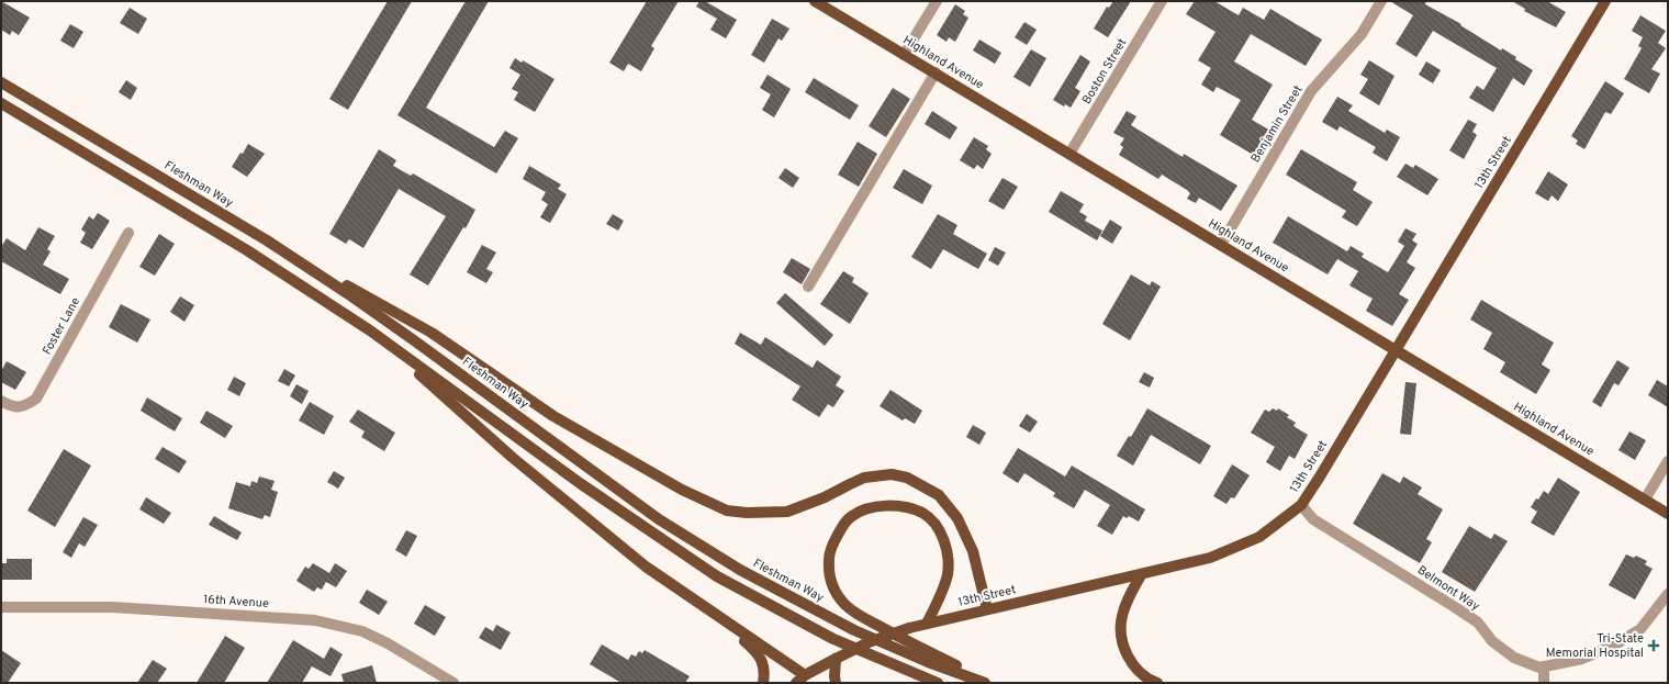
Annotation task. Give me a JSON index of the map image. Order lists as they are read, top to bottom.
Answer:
{
  "streets": {
    "main road": ["Highland Avenue", "13th Street", "Fleshman Way"],
    "street": [
      "Boston Street",
      "Benjamin Street",
      "Foster Lane",
      "Belmont Way",
      "16th Avenue"
    ]
  },
  "crossings": [
    ["Highland Avenue", "Boston Street"],
    ["Highland Avenue", "Benjamin Street"],
    ["Highland Avenue", "13th Street"],
    ["13th Street", "Belmont Way"]
  ],
  "places": {
    "health": ["Tri-State Memorial Hospital"]
  }
}
